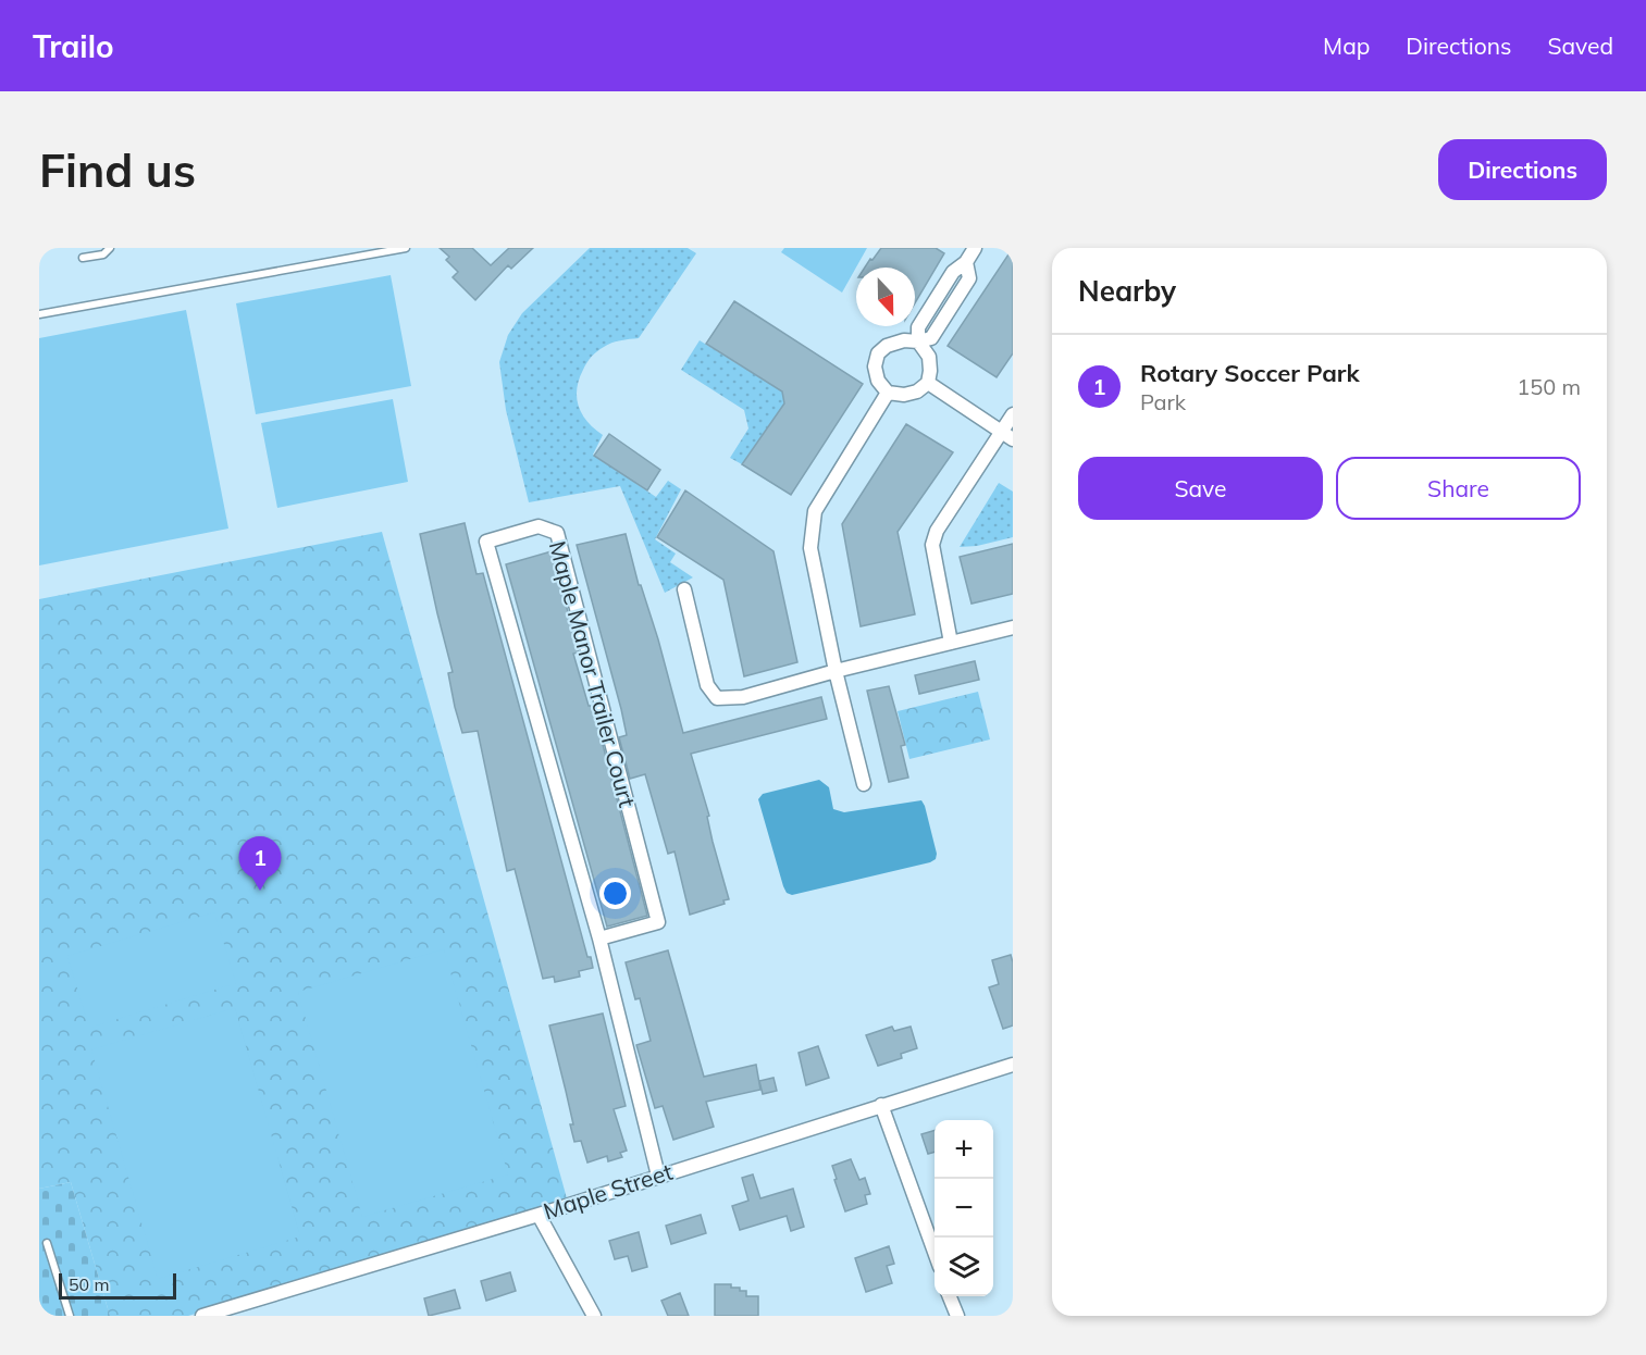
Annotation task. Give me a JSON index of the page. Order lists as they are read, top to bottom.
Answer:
{
  "streets": {
    "street": ["Maple Manor Trailer Court", "Maple Street"]
  },
  "crossings": [
    ["Maple Manor Trailer Court", "Maple Street"]
  ],
  "scale_bar": "50 m",
  "north": "bottom",
  "page": {
    "header": "Trailo",
    "nav": ["Map", "Directions", "Saved"],
    "buttons": [
      "Directions",
      ["Save", "Share"]
    ],
    "title": "Find us",
    "heading": "Nearby",
    "list": [
      {
        "mark": "1",
        "name": "Rotary Soccer Park",
        "note": "Park",
        "value": "150 m"
      }
    ],
    "pins": "1",
    "map_buttons": ["+", "−"],
    "scale": "50 m"
  }
}
